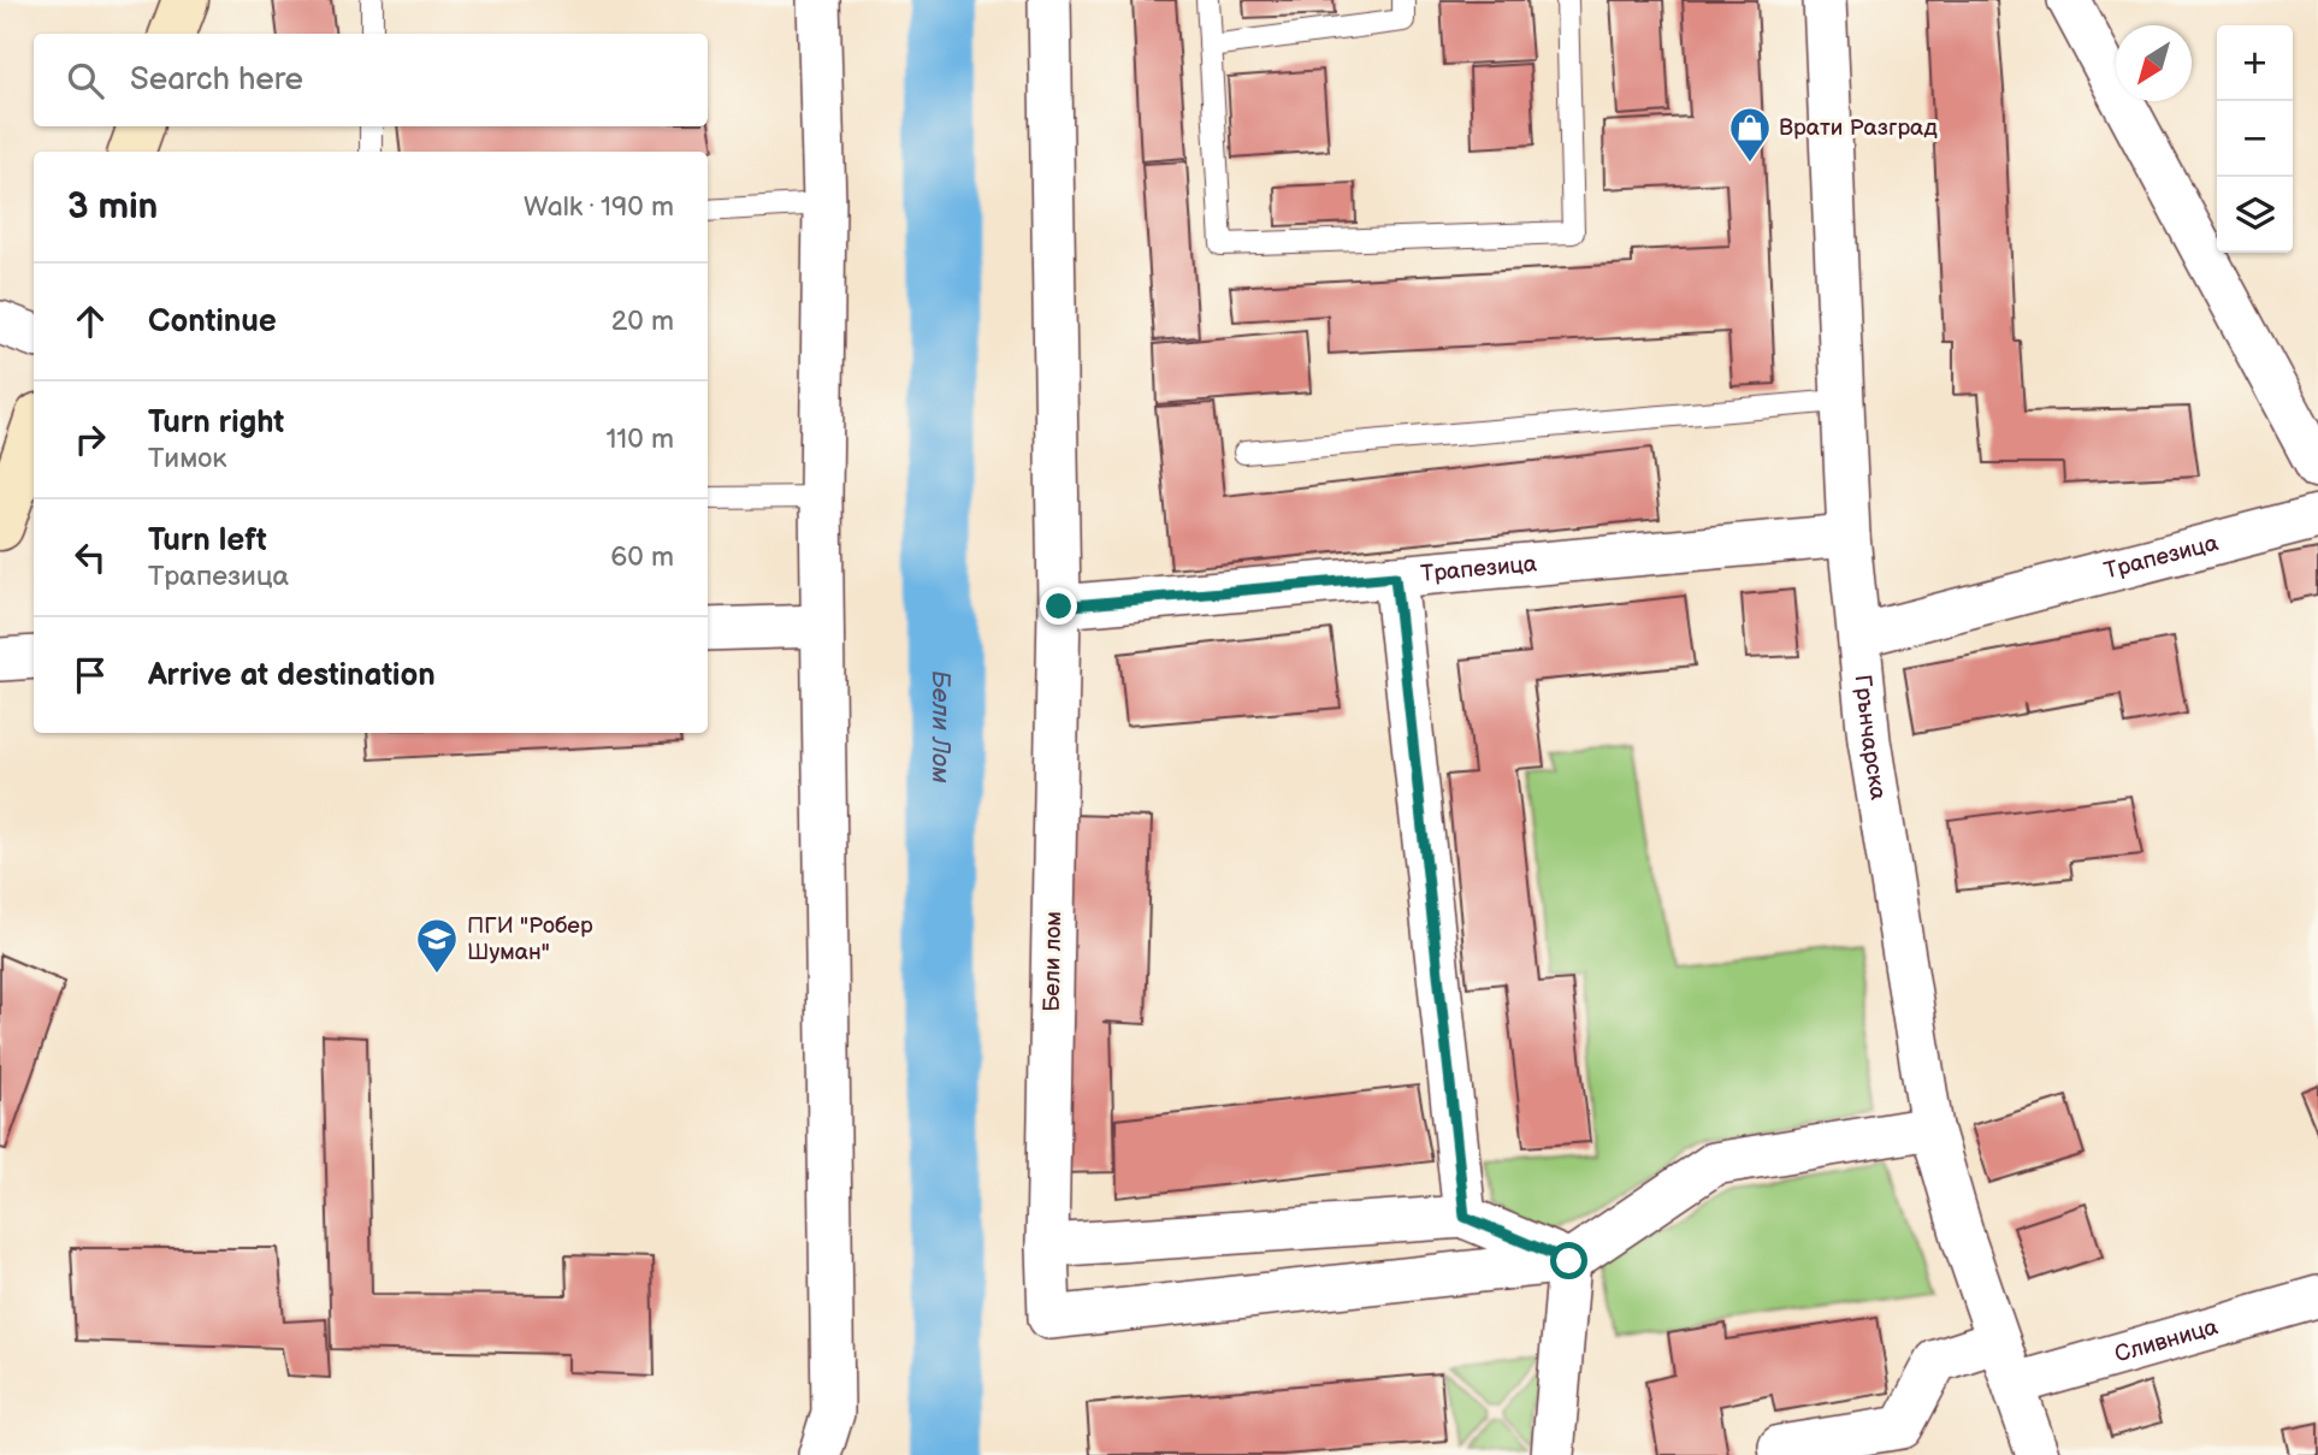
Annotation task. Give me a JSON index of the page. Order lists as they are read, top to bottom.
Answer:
{
  "streets": {
    "street": [
      "Трапезица",
      "Грънчарска",
      "Бели лом",
      "Сливница"
    ]
  },
  "crossings": [
    ["Трапезица", "Грънчарска"],
    ["Трапезица", "Бели лом"],
    ["Грънчарска", "Сливница"]
  ],
  "water": ["Бели Лом"],
  "places": {
    "shop": ["Врати Разград"],
    "school or university": ["ПГИ \"Робер Шуман\""]
  },
  "north": "bottom left",
  "page": {
    "map_buttons": ["+", "−"],
    "search": "Search here",
    "heading": ["3 min", "Walk · 190 m"],
    "list": [
      ["Continue", "20 m"],
      ["Turn right", "Тимок", "110 m"],
      ["Turn left", "Трапезица", "60 m"],
      "Arrive at destination"
    ]
  }
}
